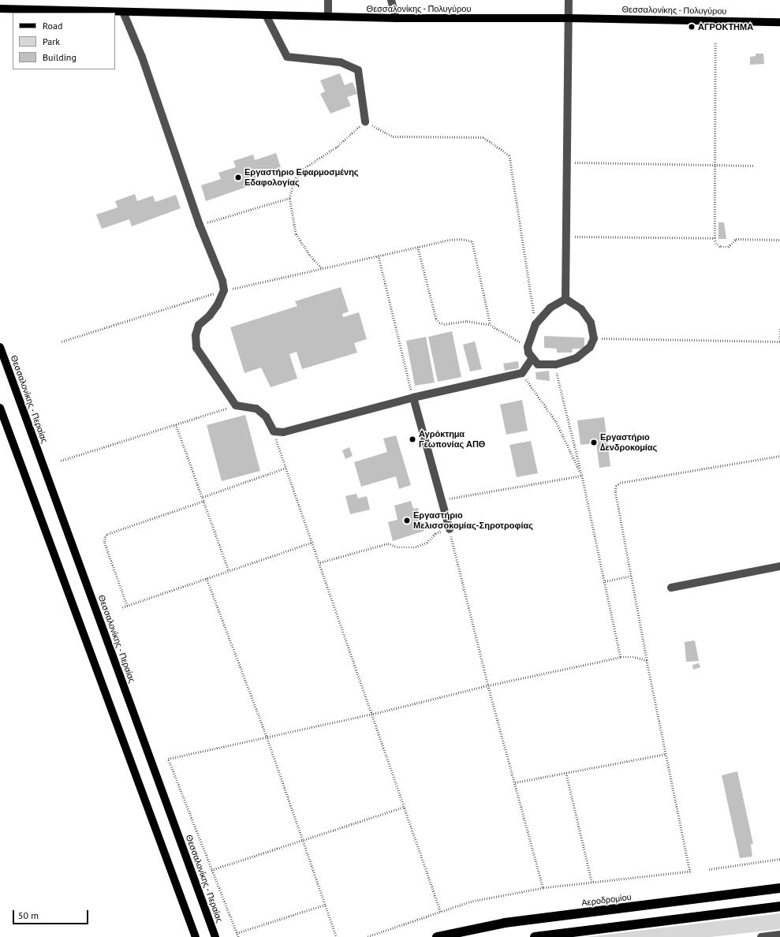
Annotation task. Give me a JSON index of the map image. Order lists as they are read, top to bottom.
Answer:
{
  "streets": {
    "highway": ["Αεροδρομίου"],
    "main road": ["Θεσσαλονίκης - Πολυγύρου", "Θεσσαλονίκης - Περαίας"]
  },
  "places": [
    "ΑΓΡΟΚΤΗΜΑ",
    "Εργαστήριο Εφαρμοσμένης Εδαφολογίας",
    "Αγρόκτημα Γεωπονίας ΑΠΘ",
    "Εργαστήριο Δενδροκομίας",
    "Εργαστήριο Μελισσοκομίας-Σηροτροφίας"
  ],
  "legend": ["Road", "Park", "Building"],
  "scale_bar": "50 m"
}
